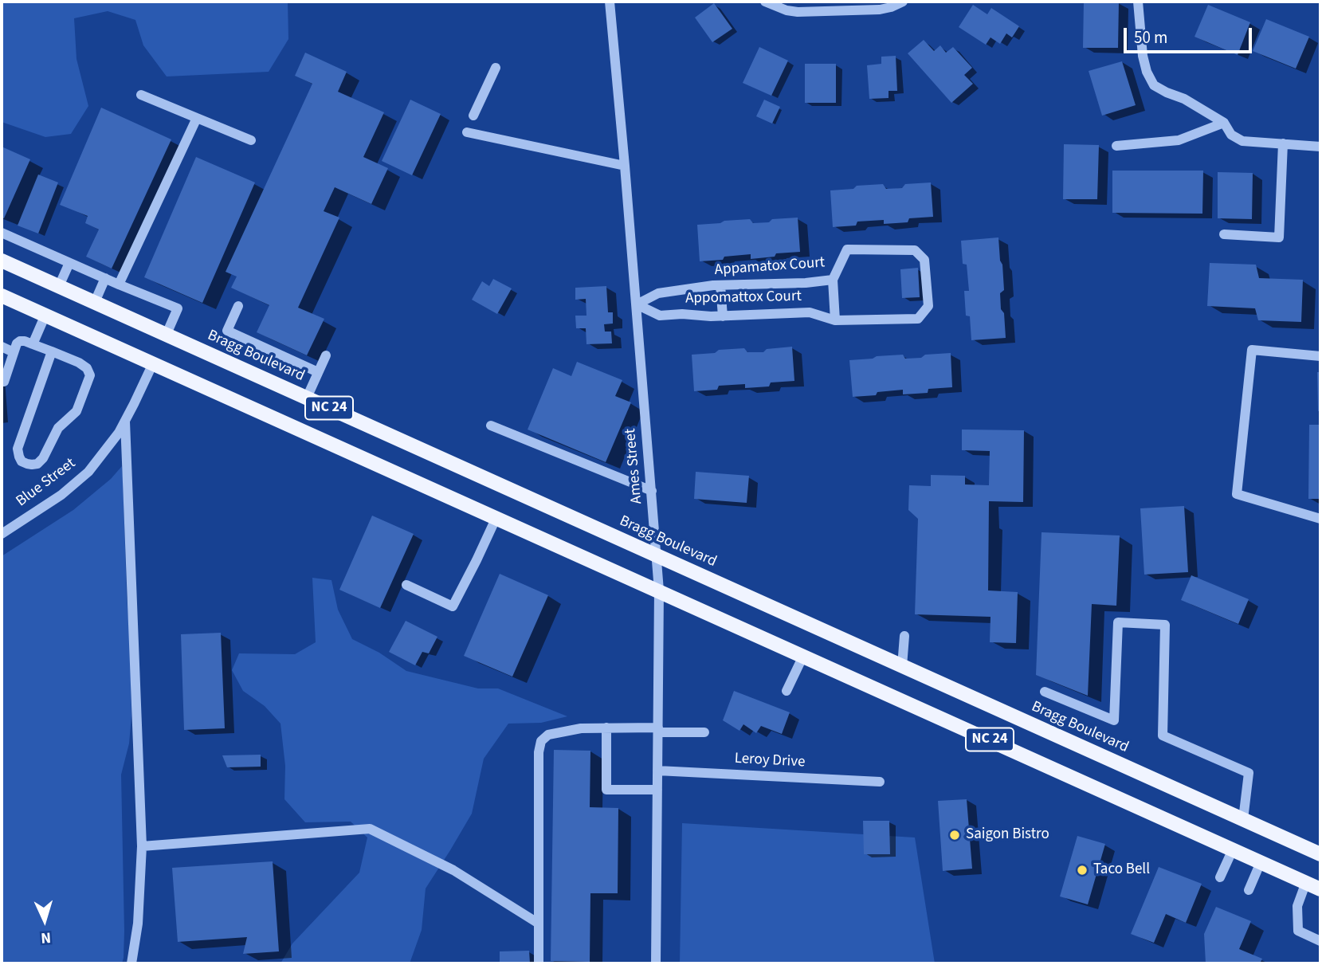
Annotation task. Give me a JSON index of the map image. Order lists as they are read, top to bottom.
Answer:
{
  "streets": {
    "main road": ["Bragg Boulevard", "NC 24"],
    "street": [
      "Appamatox Court",
      "Appomattox Court",
      "Ames Street",
      "Blue Street",
      "Leroy Drive"
    ]
  },
  "crossings": [
    ["Appamatox Court", "Appomattox Court"],
    ["Appamatox Court", "Ames Street"],
    ["Appomattox Court", "Ames Street"],
    ["Bragg Boulevard", "Ames Street"],
    ["NC 24", "Ames Street"],
    ["NC 24", "Blue Street"],
    ["Ames Street", "Leroy Drive"]
  ],
  "places": ["Saigon Bistro", "Taco Bell"],
  "scale_bar": "50 m",
  "north": "bottom"
}
